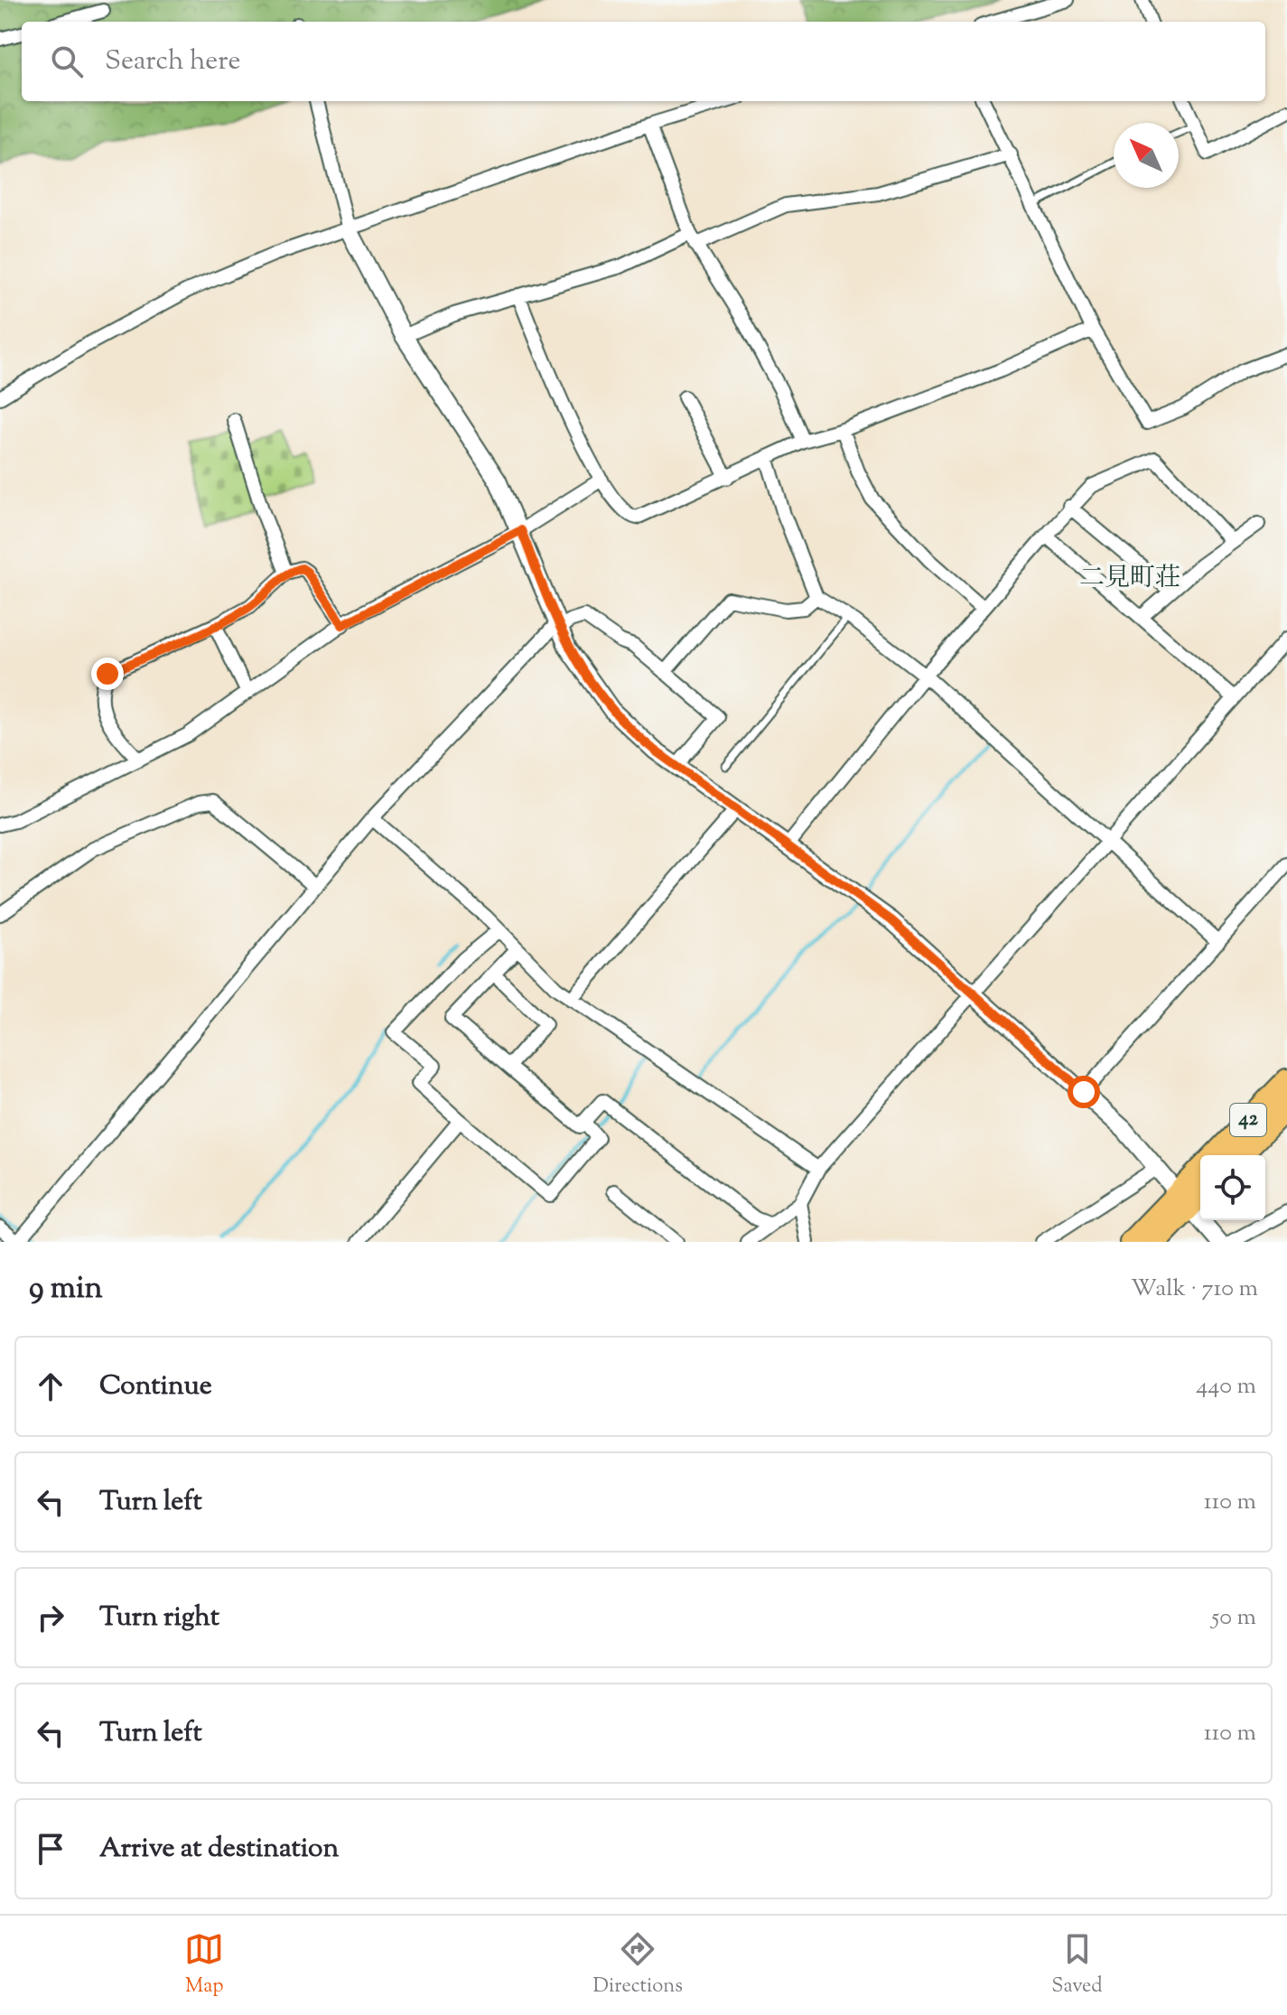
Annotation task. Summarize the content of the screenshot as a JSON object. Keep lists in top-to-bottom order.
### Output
{
  "streets": {
    "highway": ["42"]
  },
  "districts": ["二見町荘"],
  "north": "top left",
  "page": {
    "search": "Search here",
    "heading": ["9 min", "Walk · 710 m"],
    "list": [
      ["Continue", "440 m"],
      ["Turn left", "110 m"],
      ["Turn right", "50 m"],
      ["Turn left", "110 m"],
      "Arrive at destination"
    ],
    "nav": ["Map", "Directions", "Saved"]
  }
}
